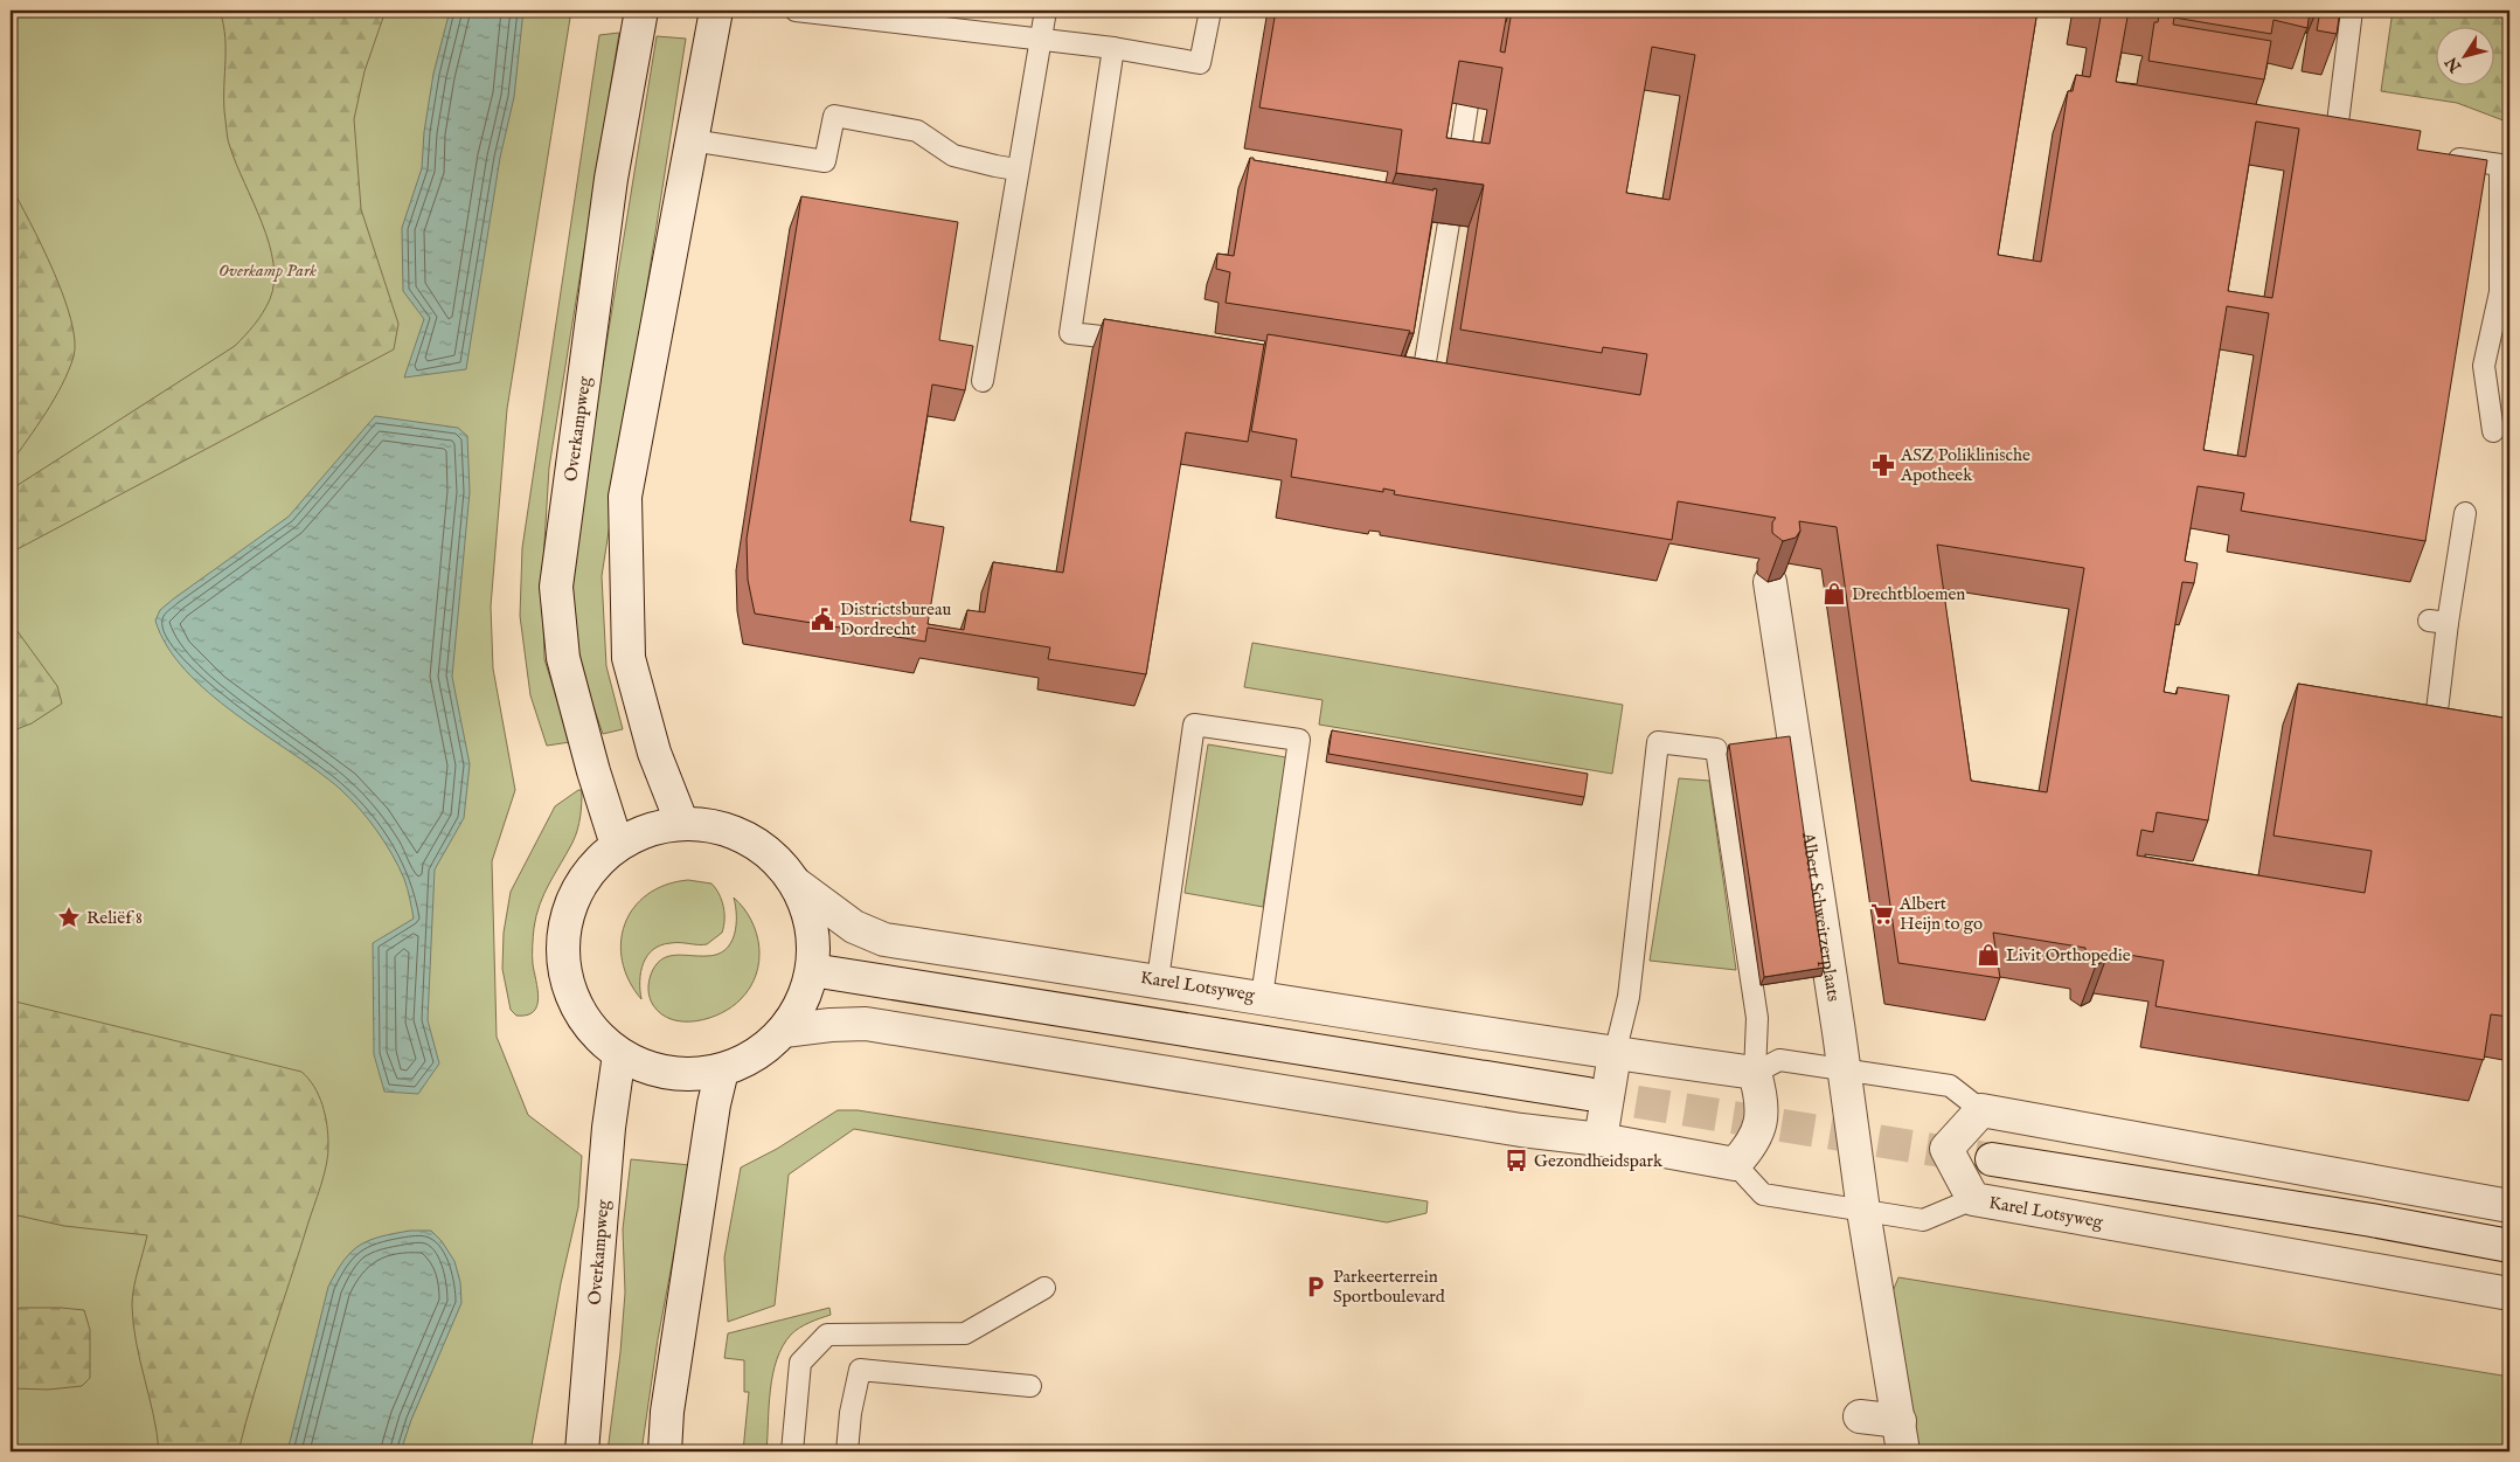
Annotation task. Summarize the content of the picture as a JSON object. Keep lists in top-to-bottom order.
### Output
{
  "streets": {
    "street": ["Overkampweg", "Albert Schweitzerplaats", "Karel Lotsyweg"]
  },
  "crossings": [
    ["Albert Schweitzerplaats", "Karel Lotsyweg"]
  ],
  "parks": ["Overkamp Park"],
  "places": {
    "pharmacy": ["ASZ Poliklinische Apotheek"],
    "shop": ["Drechtbloemen", "Livit Orthopedie"],
    "public building": ["Districtsbureau Dordrecht"],
    "supermarket": ["Albert Heijn to go"],
    "place": ["Reliëf 8"],
    "bus stop": ["Gezondheidspark"],
    "parking": ["Parkeerterrein Sportboulevard"]
  },
  "north": "bottom left"
}
